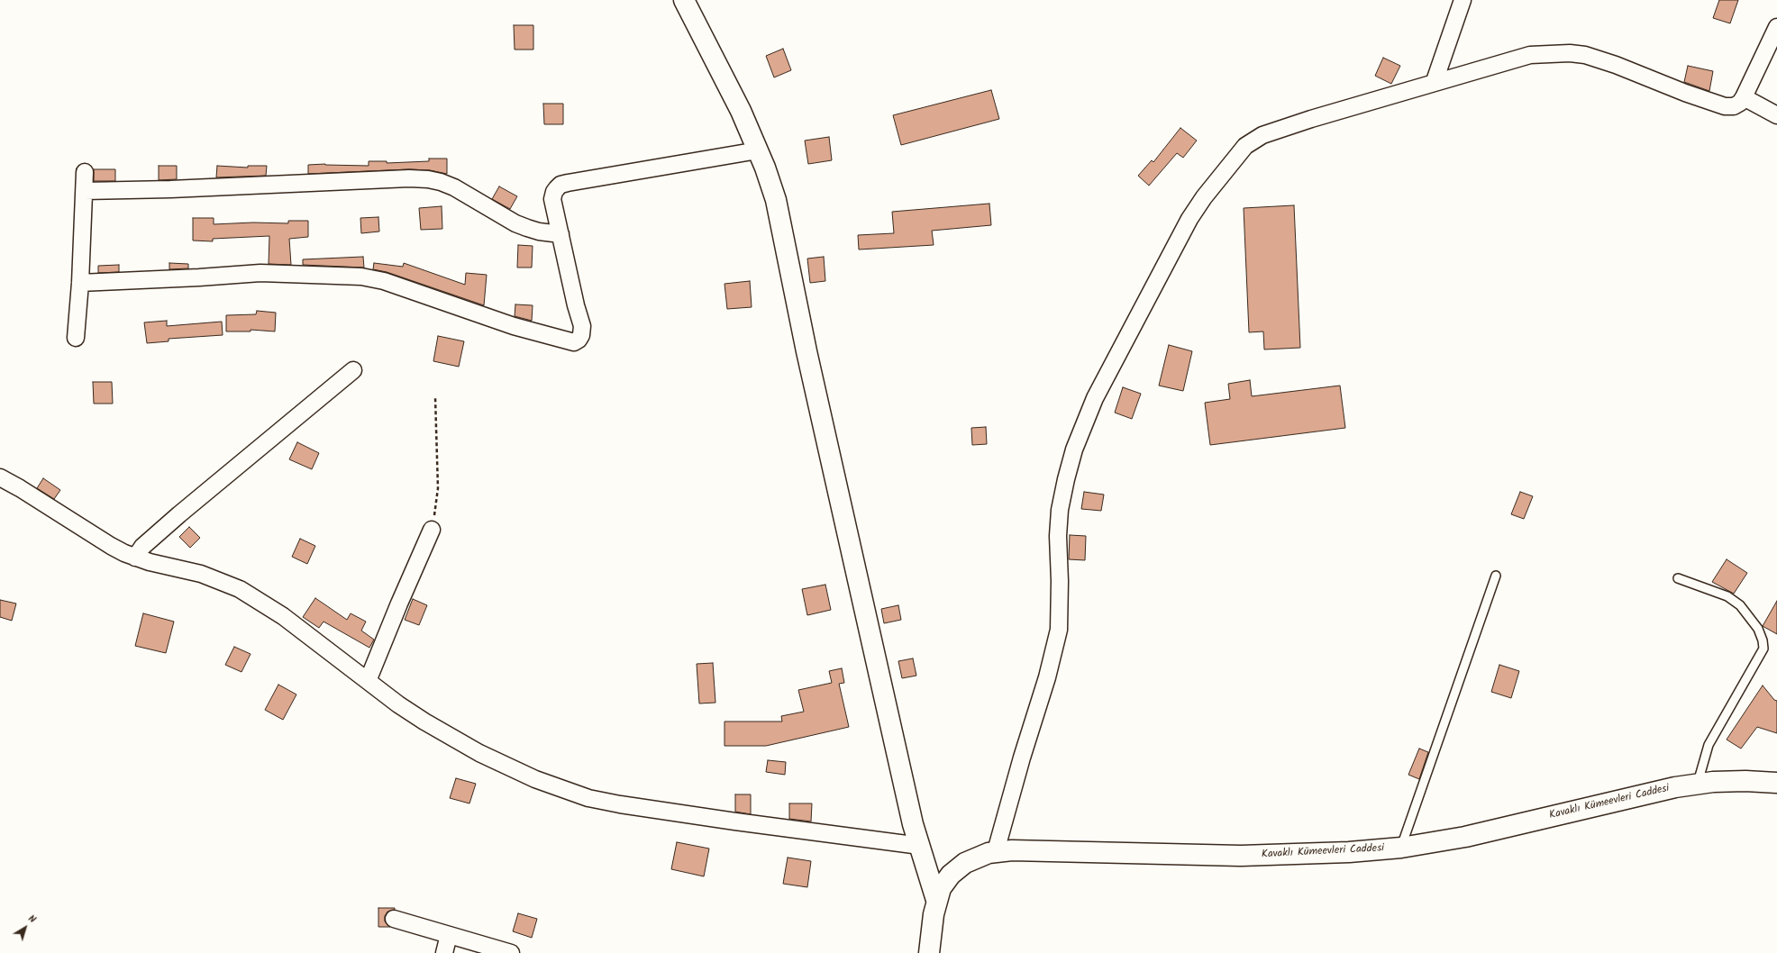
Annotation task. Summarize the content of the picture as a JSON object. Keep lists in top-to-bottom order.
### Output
{
  "streets": {
    "street": ["Kavaklı Kümeevleri Caddesi"]
  },
  "north": "top right"
}
